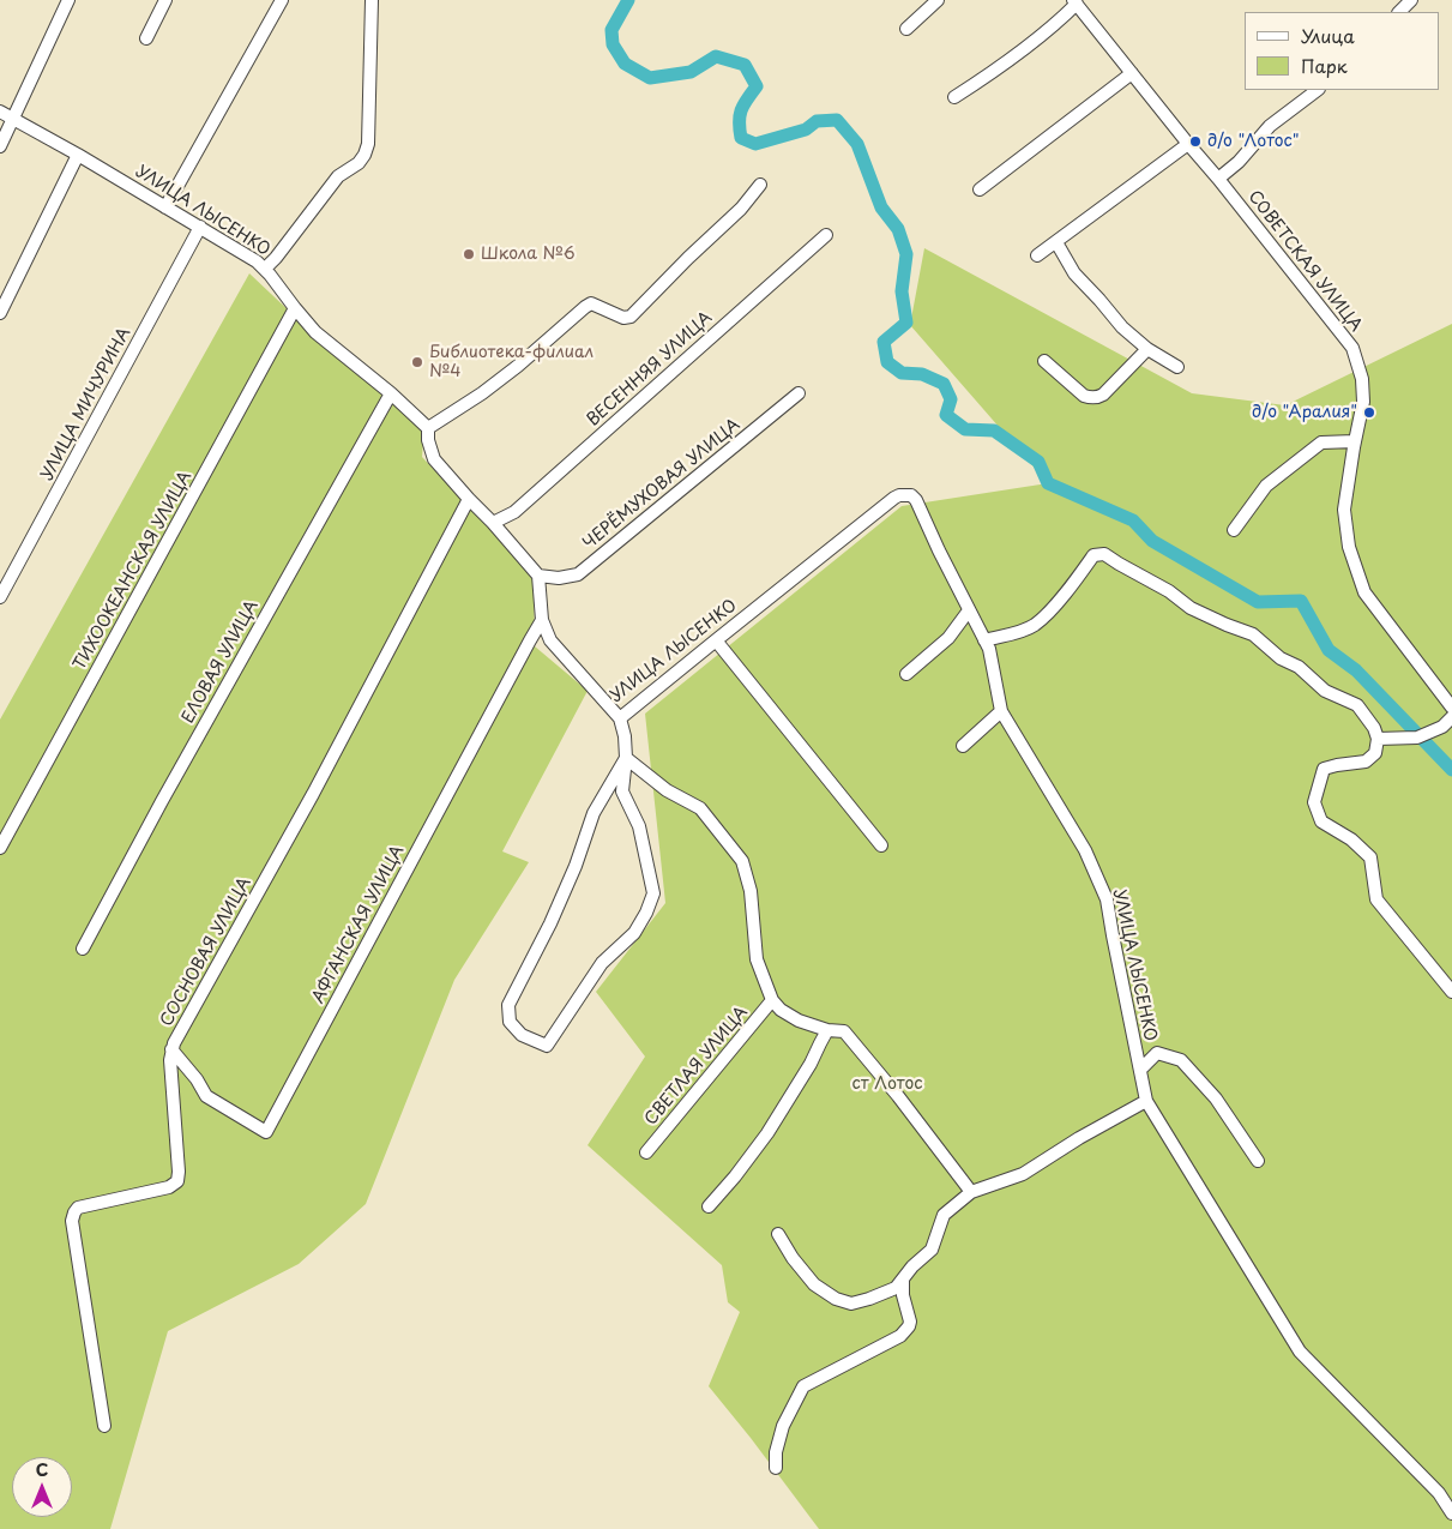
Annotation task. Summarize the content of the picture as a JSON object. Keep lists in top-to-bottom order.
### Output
{
  "streets": {
    "street": [
      "УЛИЦА ЛЫСЕНКО",
      "СОВЕТСКАЯ УЛИЦА",
      "ВЕСЕННЯЯ УЛИЦА",
      "УЛИЦА МИЧУРИНА",
      "ЧЕРЁМУХОВАЯ УЛИЦА",
      "ТИХООКЕАНСКАЯ УЛИЦА",
      "ЕЛОВАЯ УЛИЦА",
      "АФГАНСКАЯ УЛИЦА",
      "СОСНОВАЯ УЛИЦА",
      "СВЕТЛАЯ УЛИЦА"
    ]
  },
  "crossings": [
    ["УЛИЦА ЛЫСЕНКО", "УЛИЦА МИЧУРИНА"],
    ["УЛИЦА ЛЫСЕНКО", "ЧЕРЁМУХОВАЯ УЛИЦА"],
    ["УЛИЦА ЛЫСЕНКО", "ТИХООКЕАНСКАЯ УЛИЦА"],
    ["УЛИЦА ЛЫСЕНКО", "ЕЛОВАЯ УЛИЦА"],
    ["УЛИЦА ЛЫСЕНКО", "АФГАНСКАЯ УЛИЦА"],
    ["АФГАНСКАЯ УЛИЦА", "СОСНОВАЯ УЛИЦА"]
  ],
  "parks": ["ст Лотос"],
  "places": [
    "д/о \"Лотос\"",
    "Школа №6",
    "Библиотека-филиал №4",
    "д/о \"Аралия\""
  ],
  "legend": ["Улица", "Парк"],
  "north": "top"
}
